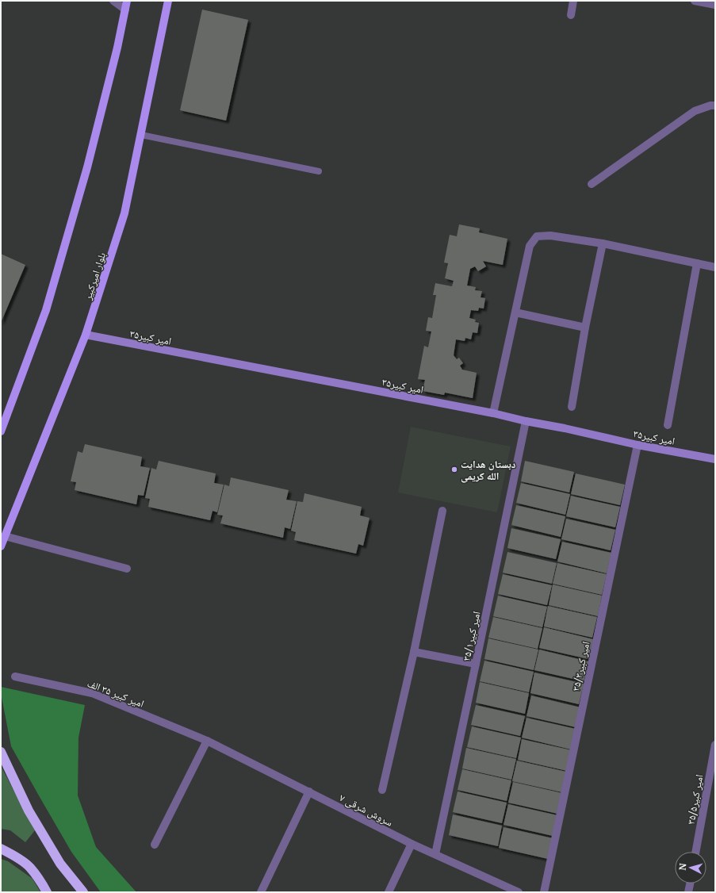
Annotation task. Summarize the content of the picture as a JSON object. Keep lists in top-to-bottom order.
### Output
{
  "streets": {
    "main road": ["بلوار امیرکبیر"],
    "street": [
      "امیر کبیر۳۵",
      "امیر کبیر۳۵/۱",
      "امیر کبیر۳۵/۳",
      "امیر کبیر ۳۵ الف",
      "امیر کبیر۳۵/۵",
      "سروش شرقی ۷"
    ]
  },
  "crossings": [
    ["بلوار امیرکبیر", "امیر کبیر۳۵"],
    ["امیر کبیر۳۵", "امیر کبیر۳۵/۱"],
    ["امیر کبیر۳۵", "امیر کبیر۳۵/۳"],
    ["امیر کبیر۳۵/۱", "سروش شرقی ۷"],
    ["امیر کبیر ۳۵ الف", "سروش شرقی ۷"]
  ],
  "places": ["دبستان هدایت الله کریمی"],
  "north": "left"
}
